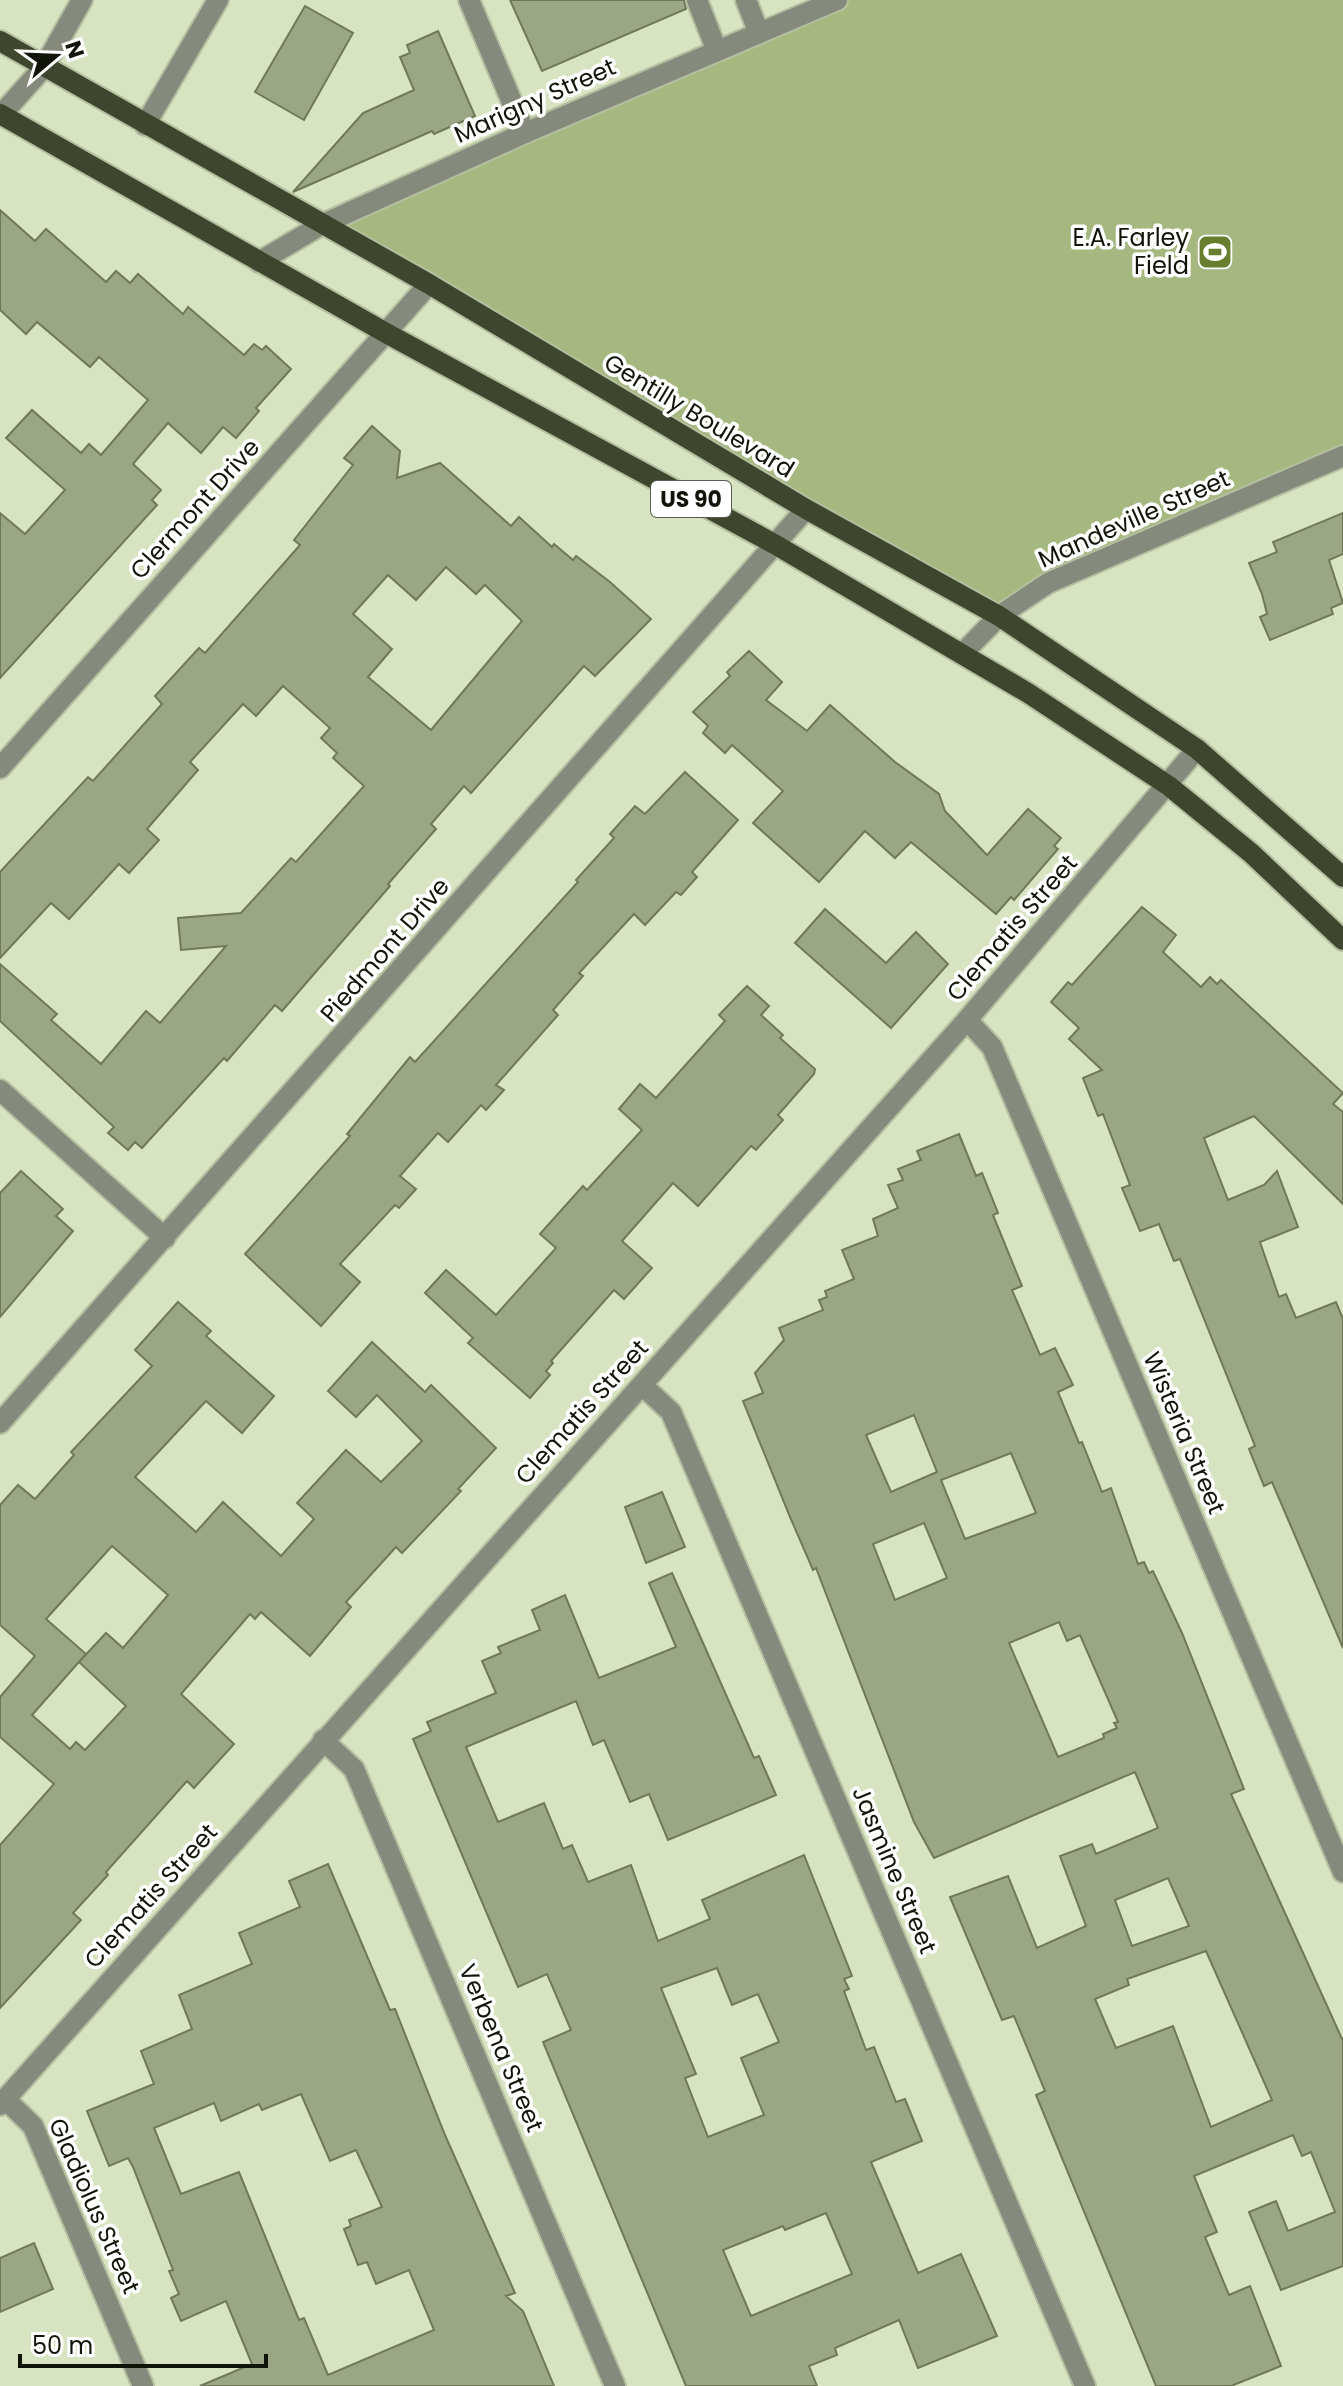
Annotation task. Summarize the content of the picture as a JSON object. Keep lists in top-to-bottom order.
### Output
{
  "streets": {
    "main road": ["Gentilly Boulevard", "US 90"],
    "street": [
      "Marigny Street",
      "Clermont Drive",
      "Mandeville Street",
      "Clematis Street",
      "Piedmont Drive",
      "Wisteria Street",
      "Jasmine Street",
      "Verbena Street",
      "Gladiolus Street"
    ]
  },
  "crossings": [
    ["Marigny Street", "Gentilly Boulevard"],
    ["Marigny Street", "US 90"],
    ["Gentilly Boulevard", "Clermont Drive"],
    ["Gentilly Boulevard", "Mandeville Street"],
    ["Gentilly Boulevard", "Clematis Street"],
    ["Gentilly Boulevard", "Piedmont Drive"],
    ["US 90", "Clermont Drive"],
    ["US 90", "Mandeville Street"],
    ["US 90", "Clematis Street"],
    ["US 90", "Piedmont Drive"],
    ["Clematis Street", "Wisteria Street"],
    ["Clematis Street", "Jasmine Street"],
    ["Clematis Street", "Verbena Street"],
    ["Clematis Street", "Gladiolus Street"]
  ],
  "places": {
    "sports": ["E.A. Farley Field"]
  },
  "scale_bar": "50 m",
  "north": "right"
}
